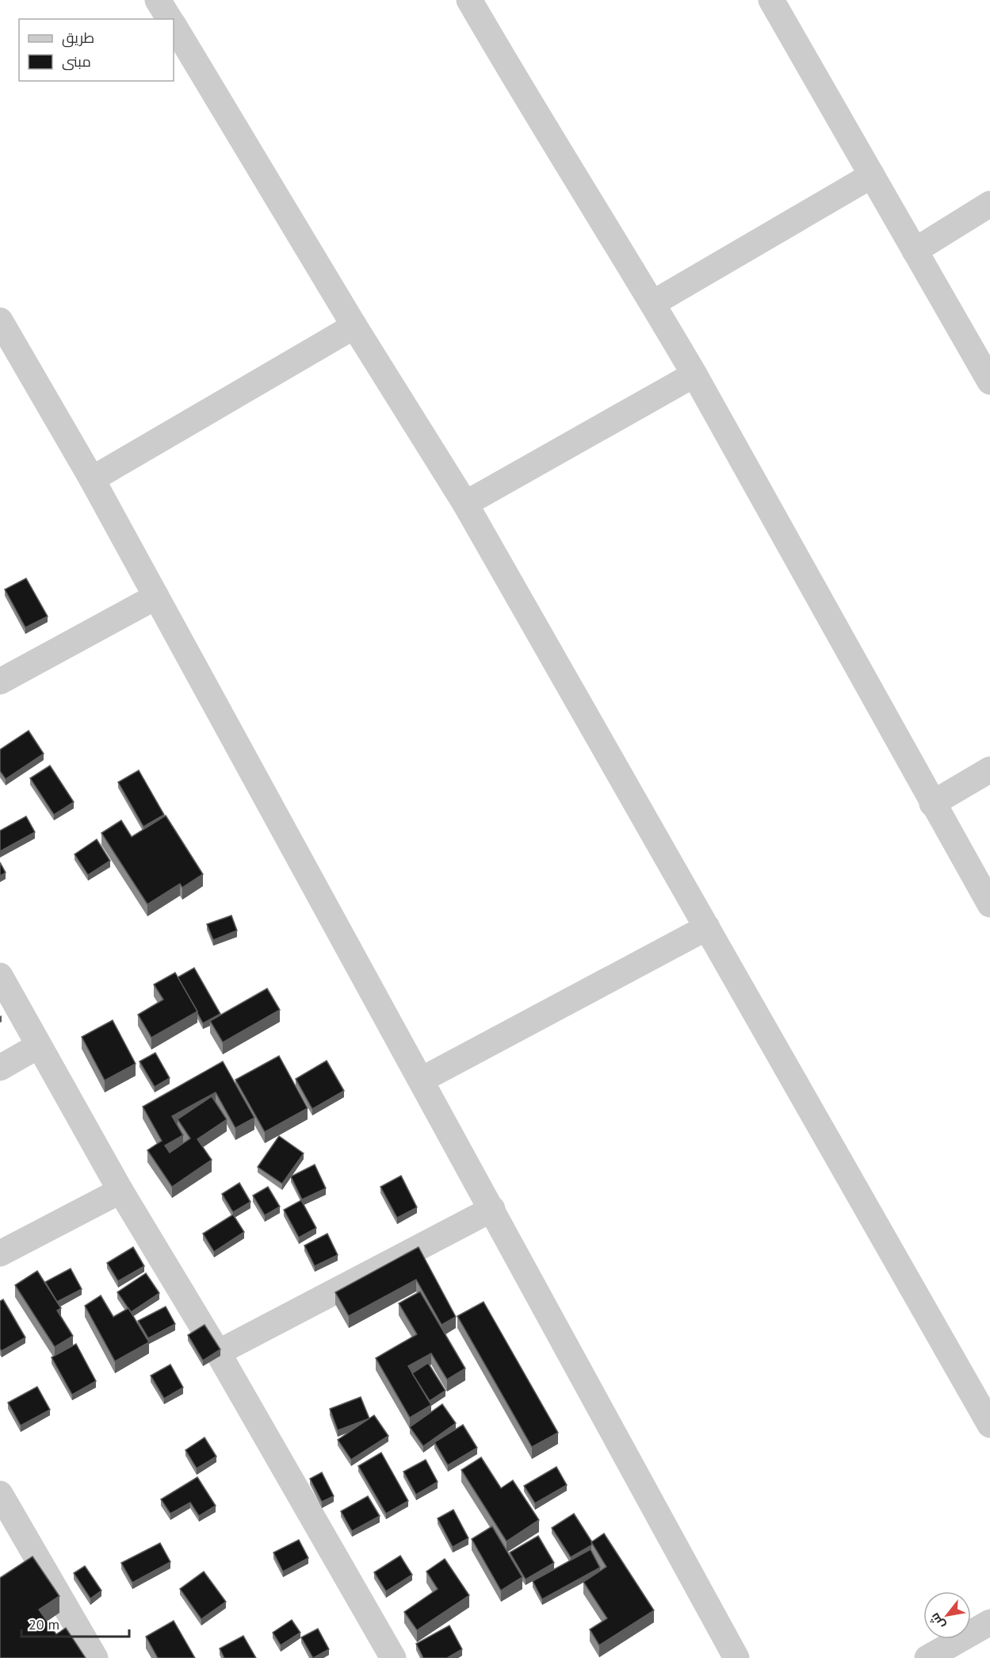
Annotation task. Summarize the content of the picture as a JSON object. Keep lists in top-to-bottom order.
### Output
{
  "legend": ["طريق", "مبنى"],
  "scale_bar": "20 m",
  "north": "bottom left"
}
